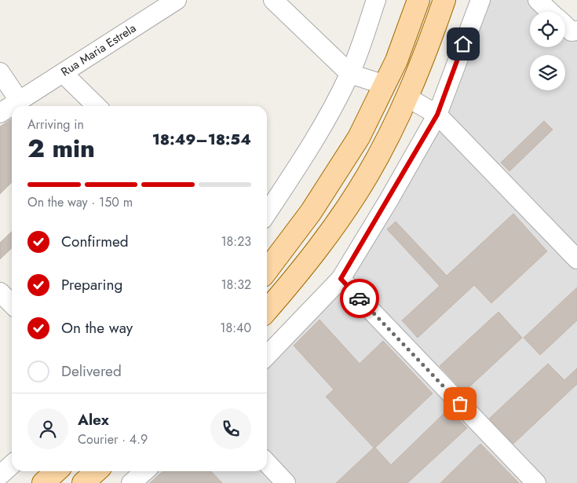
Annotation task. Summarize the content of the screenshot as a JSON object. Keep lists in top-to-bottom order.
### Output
{
  "streets": {
    "street": ["Rua Maria Estrela"]
  },
  "page": {
    "heading": ["2 min", "Arriving in", "18:49–18:54"],
    "panel": ["Alex", "Courier · 4.9"],
    "bar": "On the way · 150 m",
    "list": [
      ["Confirmed", "18:23"],
      ["Preparing", "18:32"],
      ["On the way", "18:40"],
      "Delivered"
    ]
  }
}
